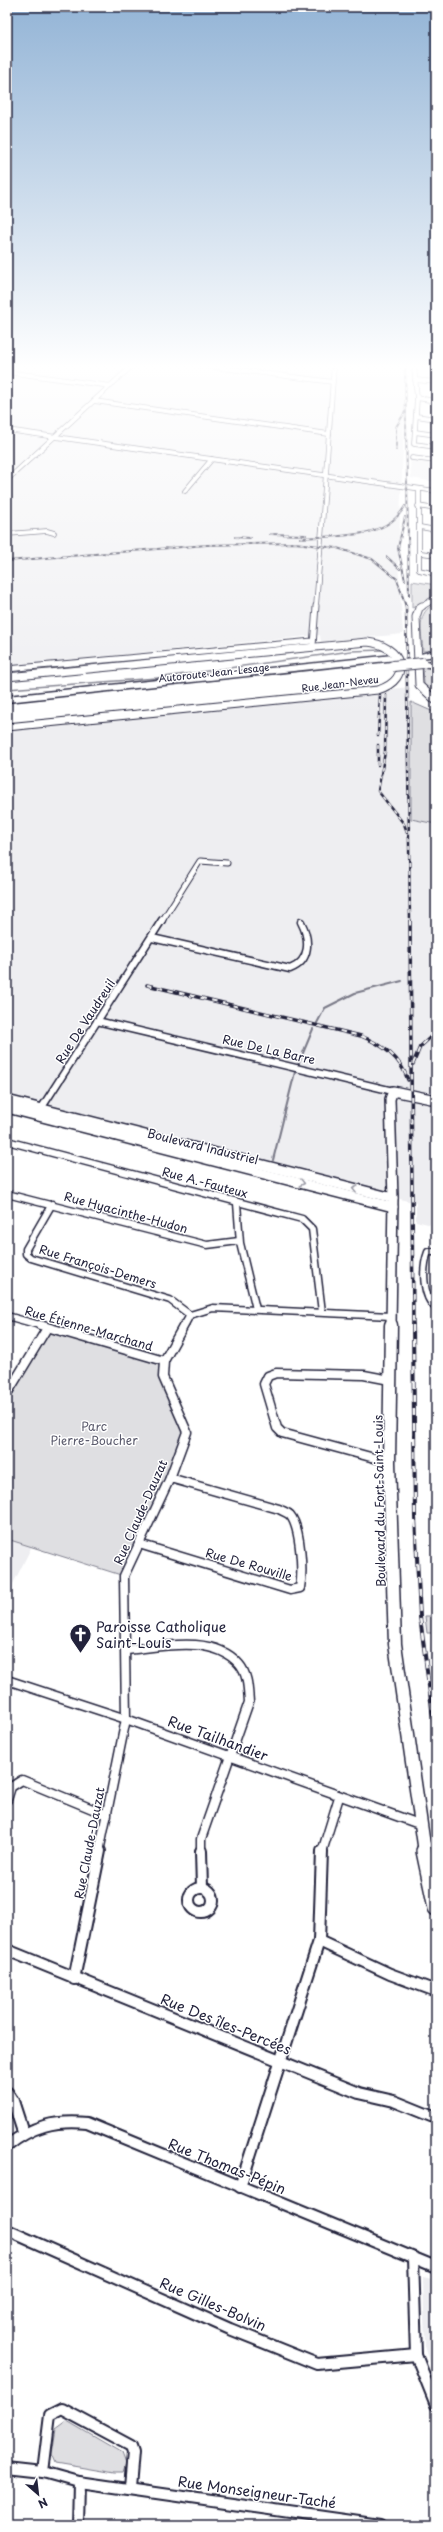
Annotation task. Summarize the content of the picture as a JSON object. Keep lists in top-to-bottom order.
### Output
{
  "streets": {
    "highway": ["Autoroute Jean-Lesage"],
    "street": [
      "Rue Jean-Neveu",
      "Rue De Vaudreuil",
      "Rue De La Barre",
      "Boulevard Industriel",
      "Rue A.-Fauteux",
      "Rue Hyacinthe-Hudon",
      "Rue François-Demers",
      "Rue Étienne-Marchand",
      "Boulevard du Fort-Saint-Louis",
      "Rue Claude-Dauzat",
      "Rue De Rouville",
      "Rue Tailhandier",
      "Rue Des îles-Percées",
      "Rue Thomas-Pépin",
      "Rue Gilles-Bolvin",
      "Rue Monseigneur-Taché"
    ]
  },
  "crossings": [
    ["Rue De Vaudreuil", "Rue De La Barre"],
    ["Rue De Vaudreuil", "Boulevard Industriel"],
    ["Rue De La Barre", "Boulevard du Fort-Saint-Louis"],
    ["Boulevard Industriel", "Boulevard du Fort-Saint-Louis"],
    ["Rue Hyacinthe-Hudon", "Rue François-Demers"],
    ["Rue Étienne-Marchand", "Rue Claude-Dauzat"],
    ["Boulevard du Fort-Saint-Louis", "Rue Tailhandier"],
    ["Rue Claude-Dauzat", "Rue De Rouville"],
    ["Rue Claude-Dauzat", "Rue Tailhandier"],
    ["Rue Claude-Dauzat", "Rue Des îles-Percées"]
  ],
  "parks": ["Parc Pierre-Boucher"],
  "places": {
    "church": ["Paroisse Catholique Saint-Louis"]
  },
  "north": "bottom right"
}
